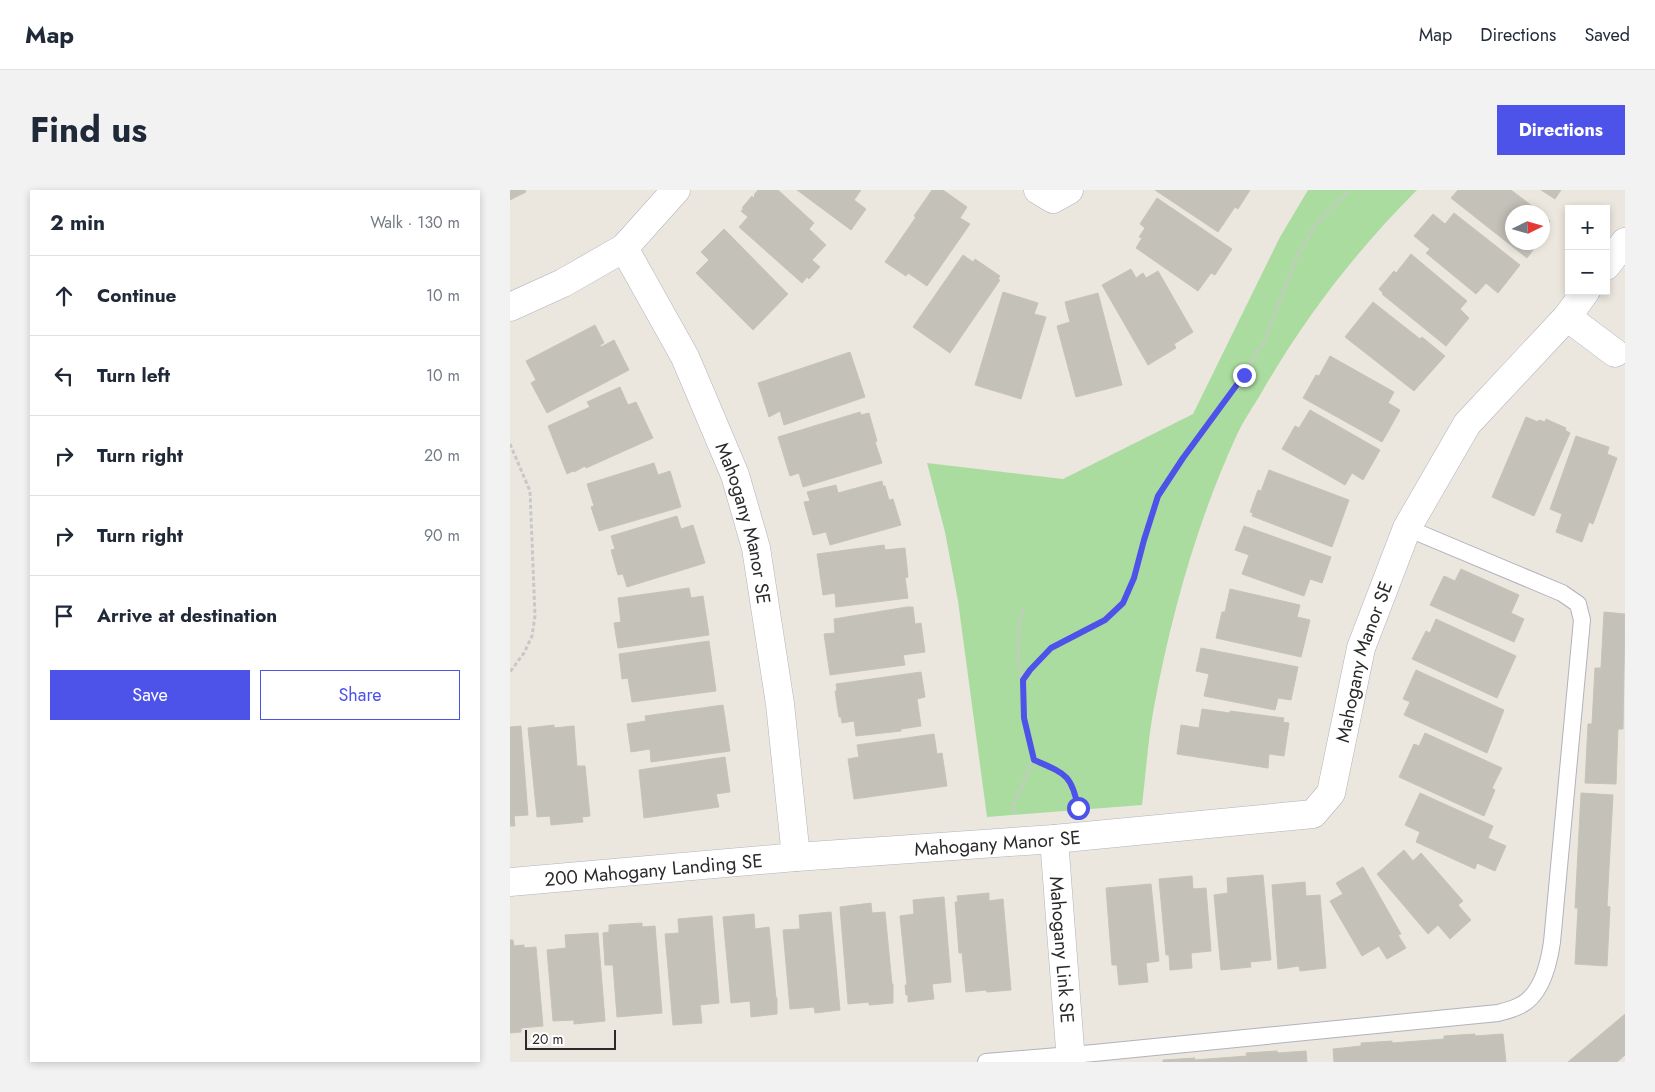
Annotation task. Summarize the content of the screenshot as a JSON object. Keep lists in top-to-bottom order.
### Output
{
  "streets": {
    "street": ["Mahogany Manor SE", "200 Mahogany Landing SE", "Mahogany Link SE"]
  },
  "crossings": [
    ["Mahogany Manor SE", "200 Mahogany Landing SE"],
    ["Mahogany Manor SE", "Mahogany Link SE"]
  ],
  "scale_bar": "20 m",
  "north": "right",
  "page": {
    "header": "Map",
    "nav": ["Map", "Directions", "Saved"],
    "title": "Find us",
    "buttons": [
      "Directions",
      ["Save", "Share"]
    ],
    "heading": ["2 min", "Walk · 130 m"],
    "map_buttons": ["+", "−"],
    "list": [
      ["Continue", "10 m"],
      ["Turn left", "10 m"],
      ["Turn right", "20 m"],
      ["Turn right", "90 m"],
      "Arrive at destination"
    ],
    "scale": "20 m"
  }
}
